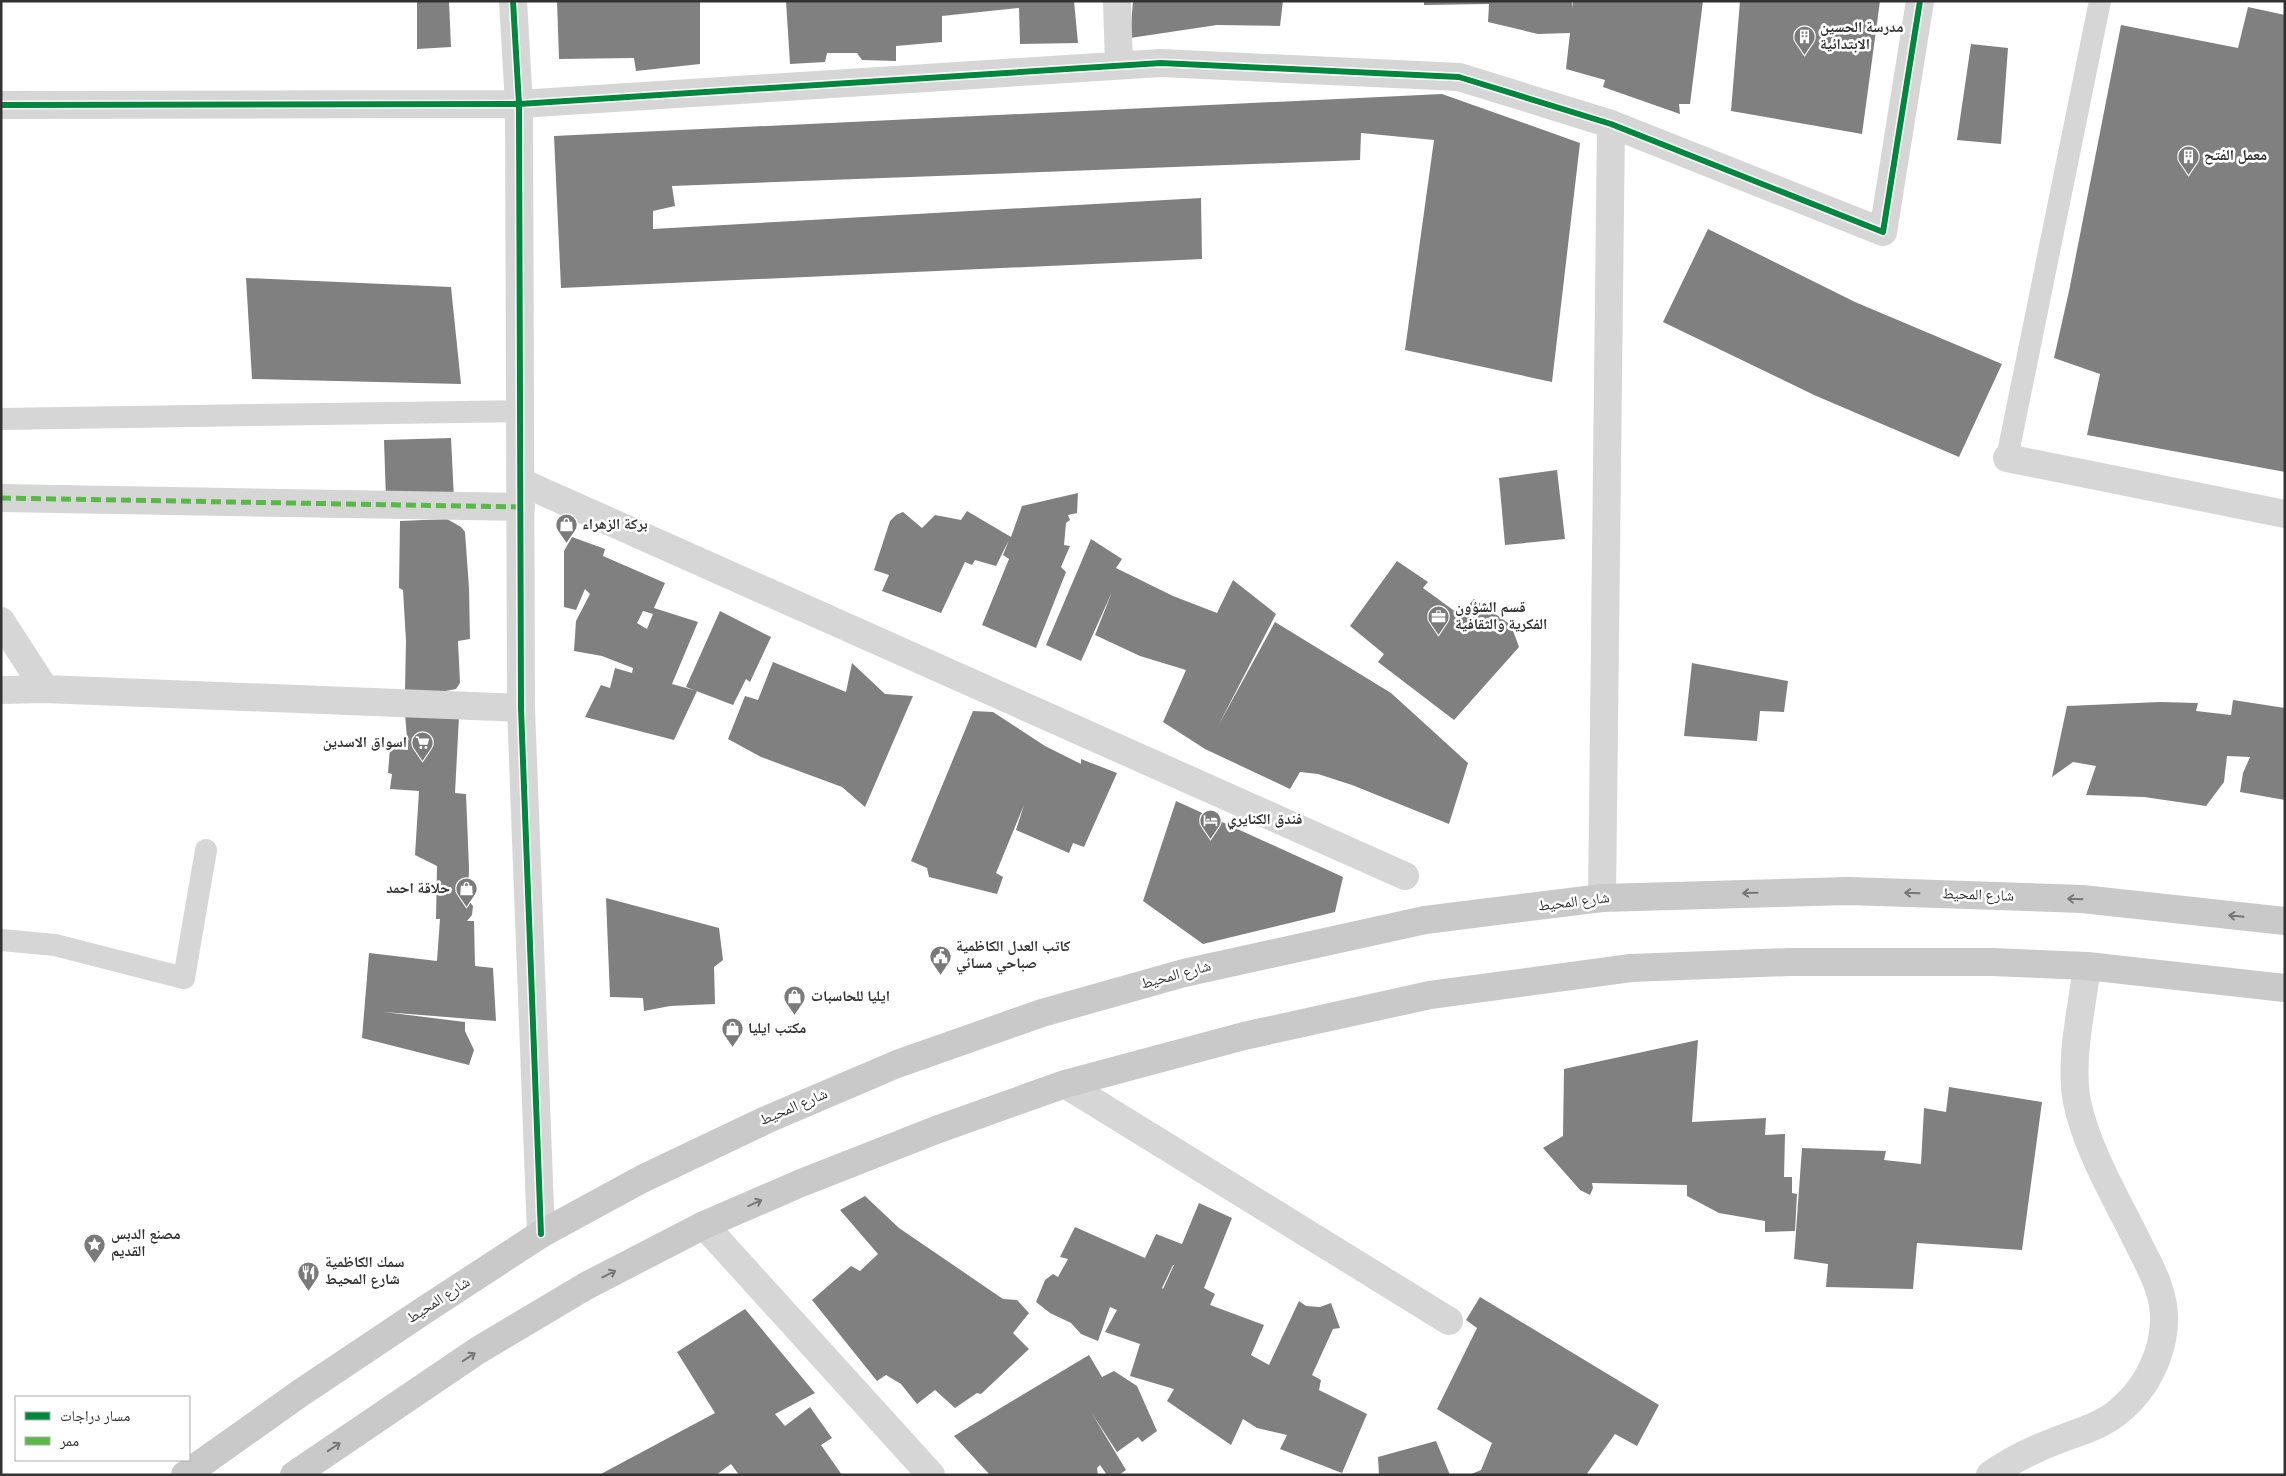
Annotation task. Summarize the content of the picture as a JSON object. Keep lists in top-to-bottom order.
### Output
{
  "streets": {
    "main road": ["شارع المحيط"]
  },
  "places": {
    "building": ["مدرسة الحسين الابتدائية", "معمل الفتح"],
    "shop": [
      "بركة الزهراء",
      "حلاقة احمد",
      "ايليا للحاسبات",
      "مكتب ايليا"
    ],
    "office": ["قسم الشؤون الفكرية والثقافية"],
    "supermarket": ["اسواق الاسدين"],
    "hotel": ["فندق الكنايري"],
    "public building": ["كاتب العدل الكاظمية صباحي مسائي"],
    "place": ["مصنع الدبس القديم"],
    "restaurant": ["سمك الكاظمية شارع المحيط"]
  },
  "legend": ["مسار دراجات", "ممر"]
}
